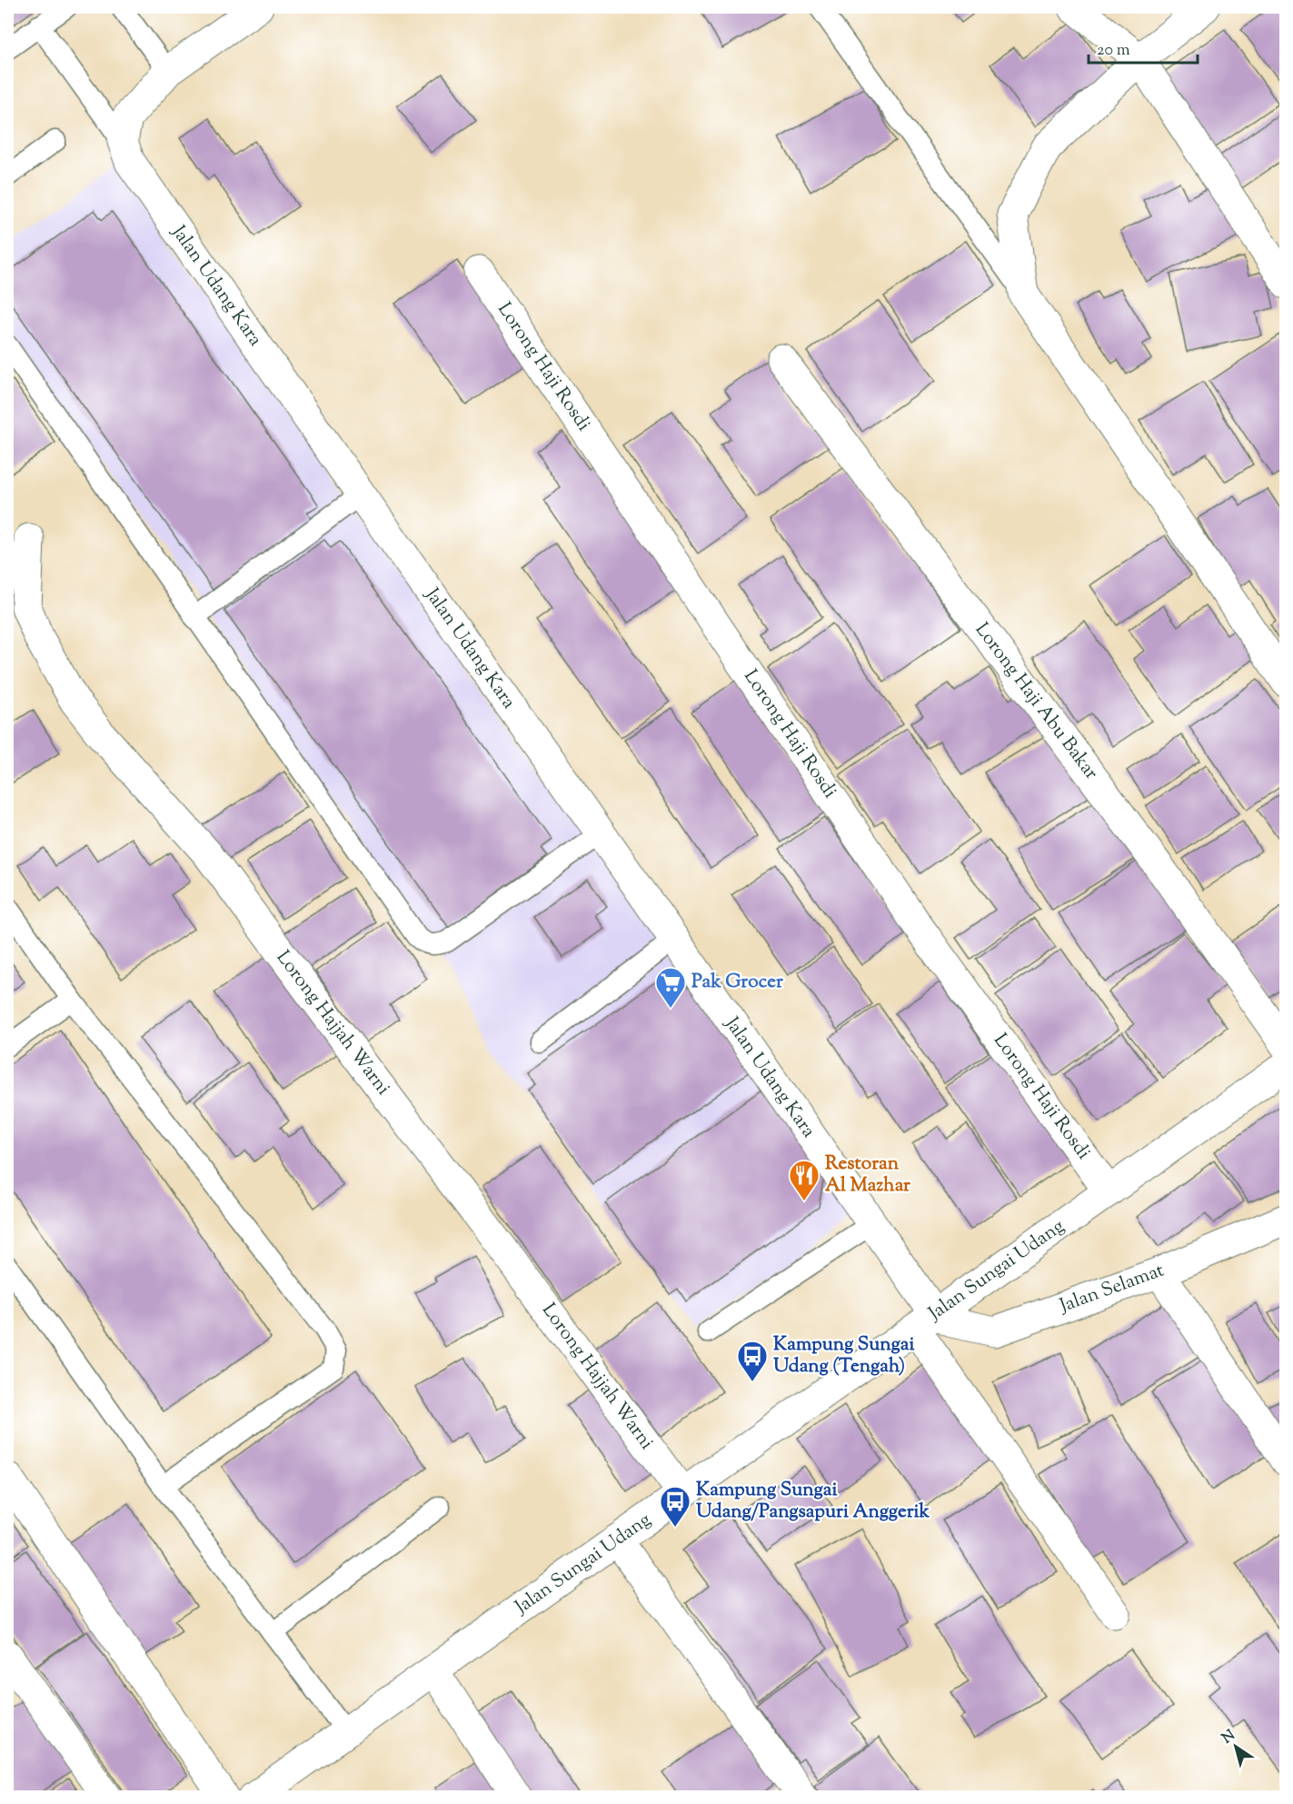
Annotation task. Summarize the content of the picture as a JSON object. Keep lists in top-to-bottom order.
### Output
{
  "streets": {
    "street": [
      "Jalan Udang Kara",
      "Lorong Haji Rosdi",
      "Lorong Haji Abu Bakar",
      "Lorong Hajjah Warni",
      "Jalan Sungai Udang",
      "Jalan Selamat"
    ]
  },
  "crossings": [
    ["Jalan Udang Kara", "Jalan Sungai Udang"],
    ["Jalan Udang Kara", "Jalan Selamat"],
    ["Lorong Haji Rosdi", "Jalan Sungai Udang"],
    ["Lorong Hajjah Warni", "Jalan Sungai Udang"],
    ["Jalan Sungai Udang", "Jalan Selamat"]
  ],
  "places": {
    "supermarket": ["Pak Grocer"],
    "restaurant": ["Restoran Al Mazhar"],
    "bus stop": ["Kampung Sungai Udang (Tengah)", "Kampung Sungai Udang/Pangsapuri Anggerik"]
  },
  "scale_bar": "20 m",
  "north": "top left"
}
